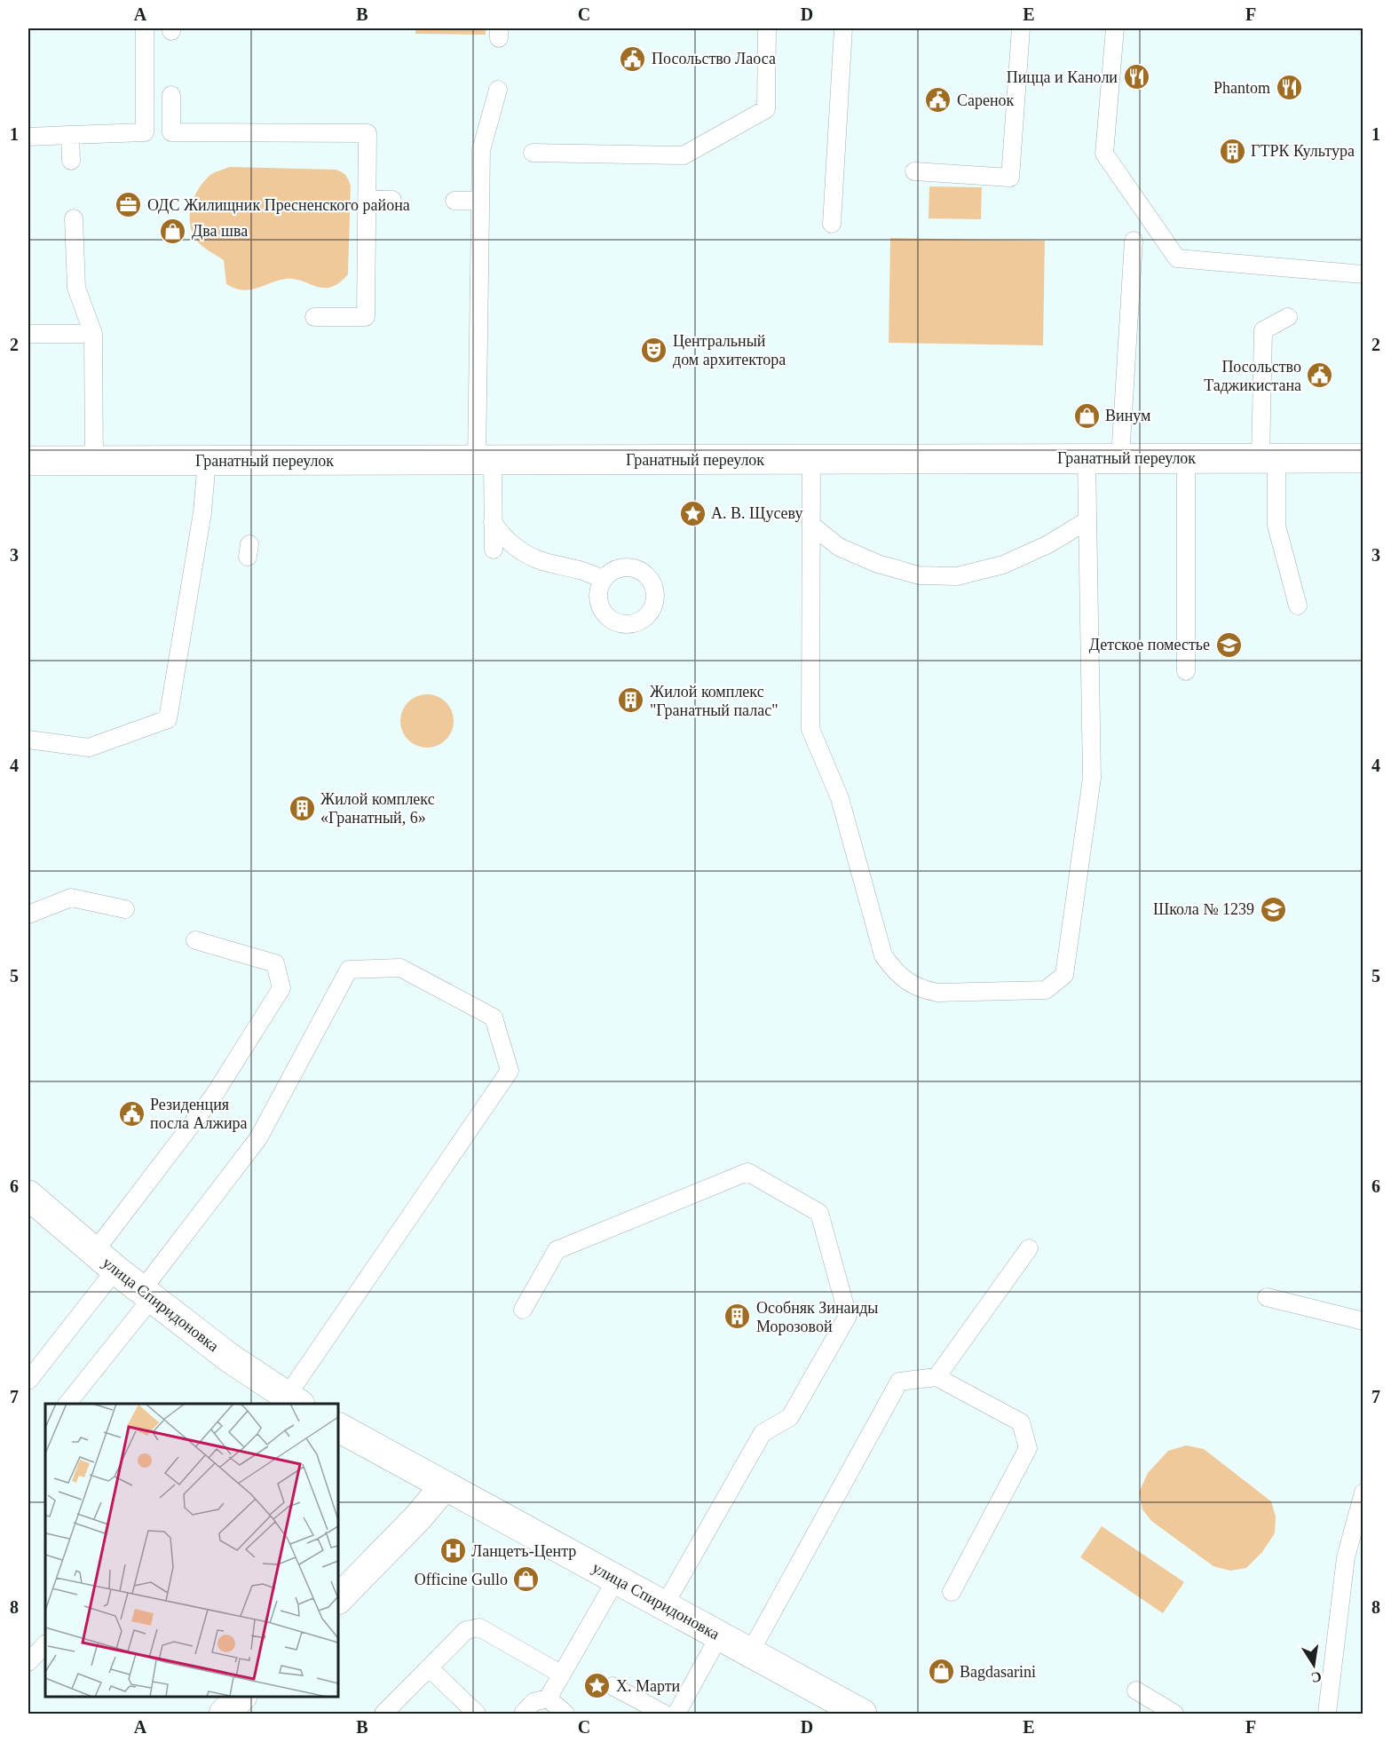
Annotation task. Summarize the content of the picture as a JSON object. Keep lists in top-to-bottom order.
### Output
{
  "streets": {
    "street": ["Гранатный переулок", "улица Спиридоновка"]
  },
  "places": {
    "public building": [
      "Посольство Лаоса",
      "Саренок",
      "Посольство Таджикистана",
      "Резиденция посла Алжира"
    ],
    "restaurant": ["Пицца и Каноли", "Phantom"],
    "building": [
      "ГТРК Культура",
      "Жилой комплекс \"Гранатный палас\"",
      "Жилой комплекс «Гранатный, 6»",
      "Особняк Зинаиды Морозовой"
    ],
    "office": ["ОДС Жилищник Пресненского района"],
    "shop": [
      "Два шва",
      "Винум",
      "Officine Gullo",
      "Bagdasarini"
    ],
    "theatre": ["Центральный дом архитектора"],
    "place": ["А. В. Щусеву", "Х. Марти"],
    "school or university": ["Детское поместье", "Школа № 1239"],
    "hospital": ["Ланцетъ-Центр"]
  },
  "north": "bottom",
  "grid": {
    "columns": [
      "A",
      "B",
      "C",
      "D",
      "E",
      "F"
    ],
    "rows": [
      "1",
      "2",
      "3",
      "4",
      "5",
      "6",
      "7",
      "8"
    ]
  }
}
